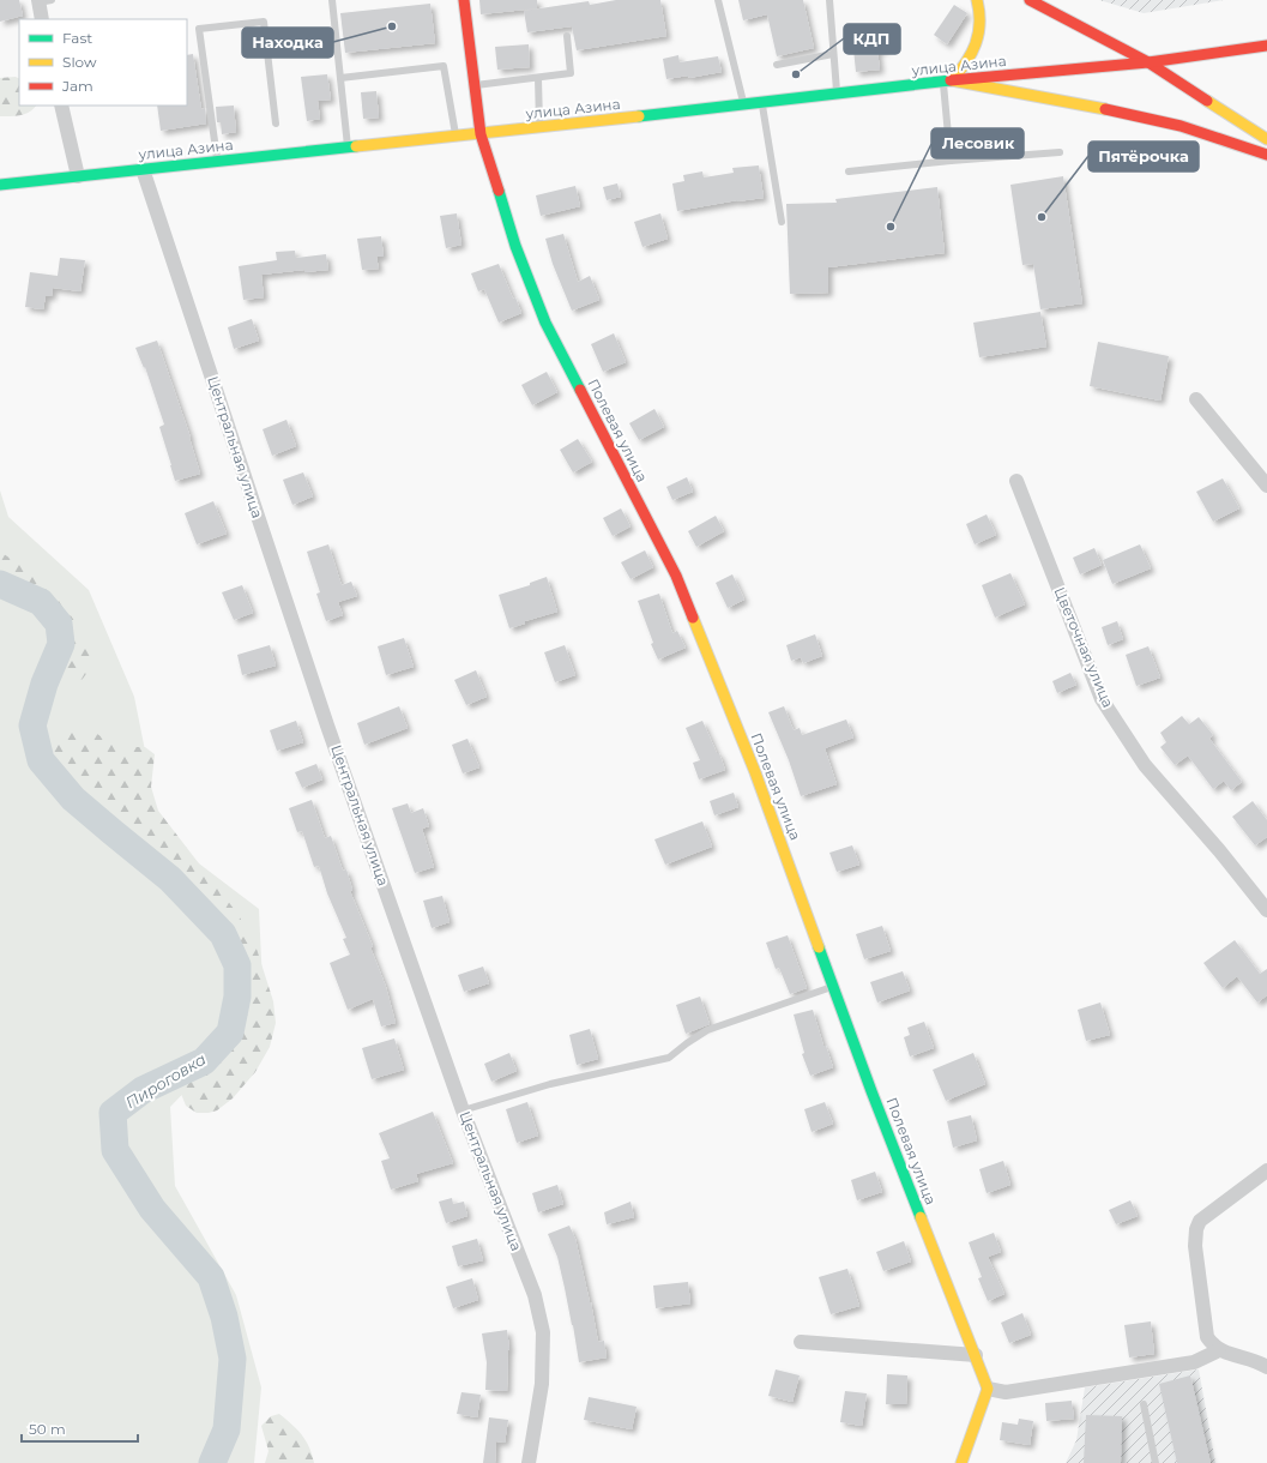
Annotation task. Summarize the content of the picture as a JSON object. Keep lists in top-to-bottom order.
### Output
{
  "streets": {
    "main road": ["улица Азина", "Полевая улица"],
    "street": ["Центральная улица", "Цветочная улица"]
  },
  "crossings": [
    ["улица Азина", "Полевая улица"],
    ["улица Азина", "Центральная улица"]
  ],
  "water": ["Пироговка"],
  "places": [
    "Находка",
    "КДП",
    "Пятёрочка",
    "Лесовик"
  ],
  "legend": ["Fast", "Slow", "Jam"],
  "scale_bar": "50 m"
}
